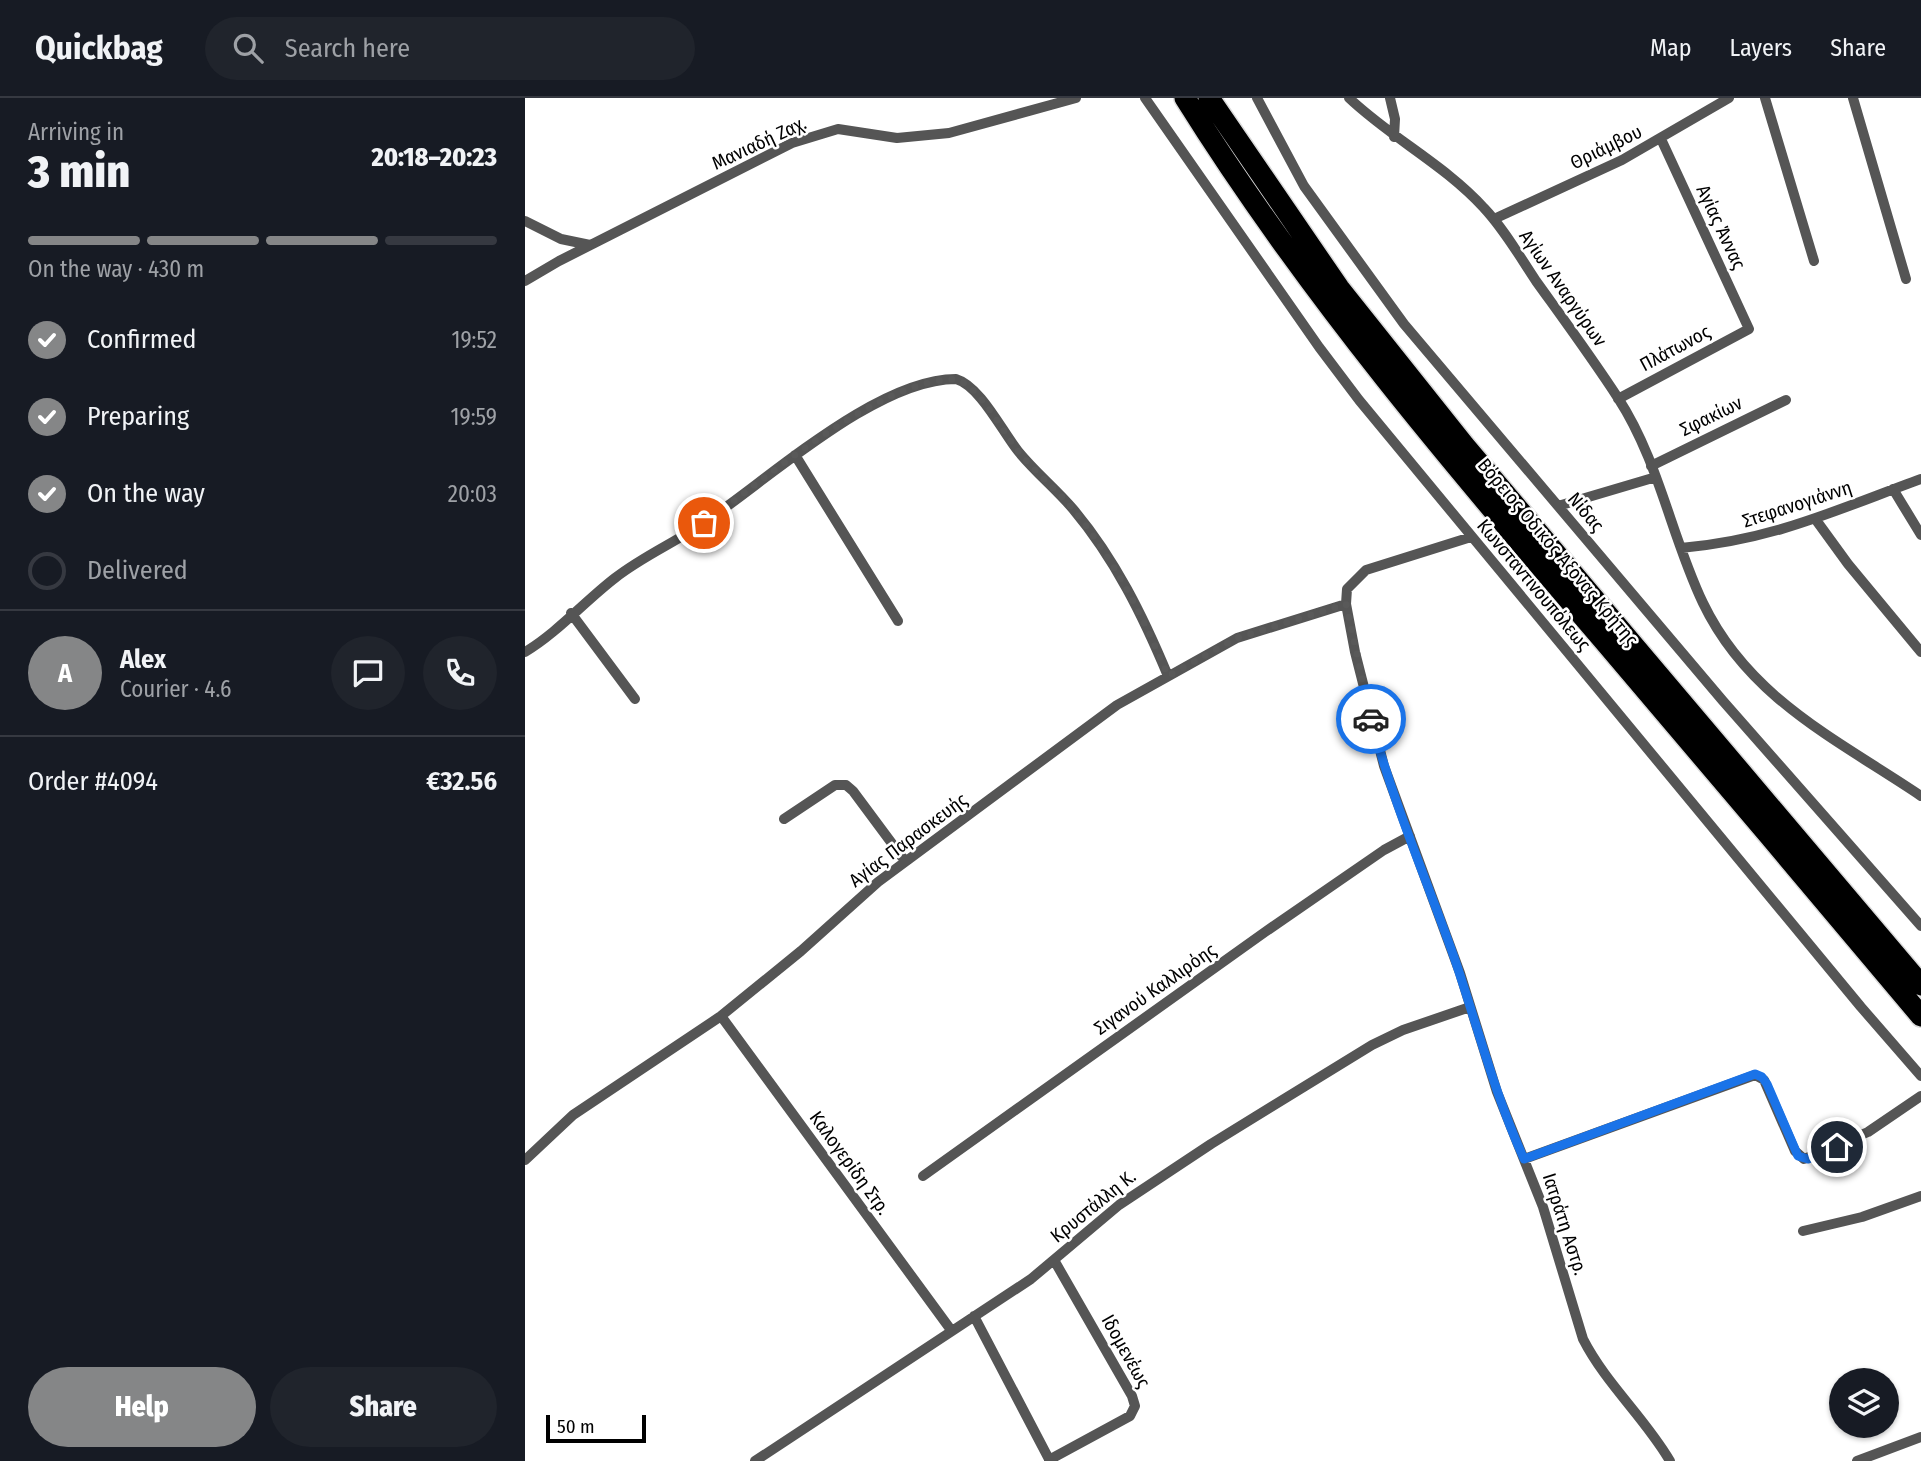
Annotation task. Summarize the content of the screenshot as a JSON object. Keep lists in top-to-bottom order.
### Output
{
  "streets": {
    "highway": ["Βόρειος Οδικός Άξονας Κρήτης"],
    "street": [
      "Μανιαδή Ζαχ.",
      "Θριάμβου",
      "Αγίας Άννας",
      "Αγίων Αναργύρων",
      "Πλάτωνος",
      "Σφακίων",
      "Στεφανογιάννη",
      "Νίδας",
      "Κωνσταντινουπόλεως",
      "Αγίας Παρασκευής",
      "Σιγανού Καλλιρόης",
      "Καλογερίδη Στρ.",
      "Κρυστάλλη Κ.",
      "Ιατράτη Αστρ.",
      "Ιδομενέως"
    ]
  },
  "crossings": [
    ["Θριάμβου", "Αγίας Άννας"],
    ["Θριάμβου", "Αγίων Αναργύρων"],
    ["Αγίας Άννας", "Πλάτωνος"],
    ["Αγίων Αναργύρων", "Πλάτωνος"],
    ["Αγίων Αναργύρων", "Σφακίων"],
    ["Αγίων Αναργύρων", "Στεφανογιάννη"],
    ["Σφακίων", "Νίδας"],
    ["Αγίας Παρασκευής", "Καλογερίδη Στρ."],
    ["Αγίας Παρασκευής", "Ιατράτη Αστρ."],
    ["Σιγανού Καλλιρόης", "Ιατράτη Αστρ."],
    ["Καλογερίδη Στρ.", "Κρυστάλλη Κ."],
    ["Κρυστάλλη Κ.", "Ιατράτη Αστρ."],
    ["Κρυστάλλη Κ.", "Ιδομενέως"]
  ],
  "scale_bar": "50 m",
  "page": {
    "header": "Quickbag",
    "search": "Search here",
    "nav": ["Map", "Layers", "Share"],
    "heading": ["3 min", "Arriving in", "20:18–20:23"],
    "panel": [
      "Alex",
      "Courier · 4.6",
      "Order #4094",
      "€32.56"
    ],
    "bar": "On the way · 430 m",
    "list": [
      ["Confirmed", "19:52"],
      ["Preparing", "19:59"],
      ["On the way", "20:03"],
      "Delivered"
    ],
    "round": "A",
    "buttons": ["Help", "Share"],
    "scale": "50 m"
  }
}
